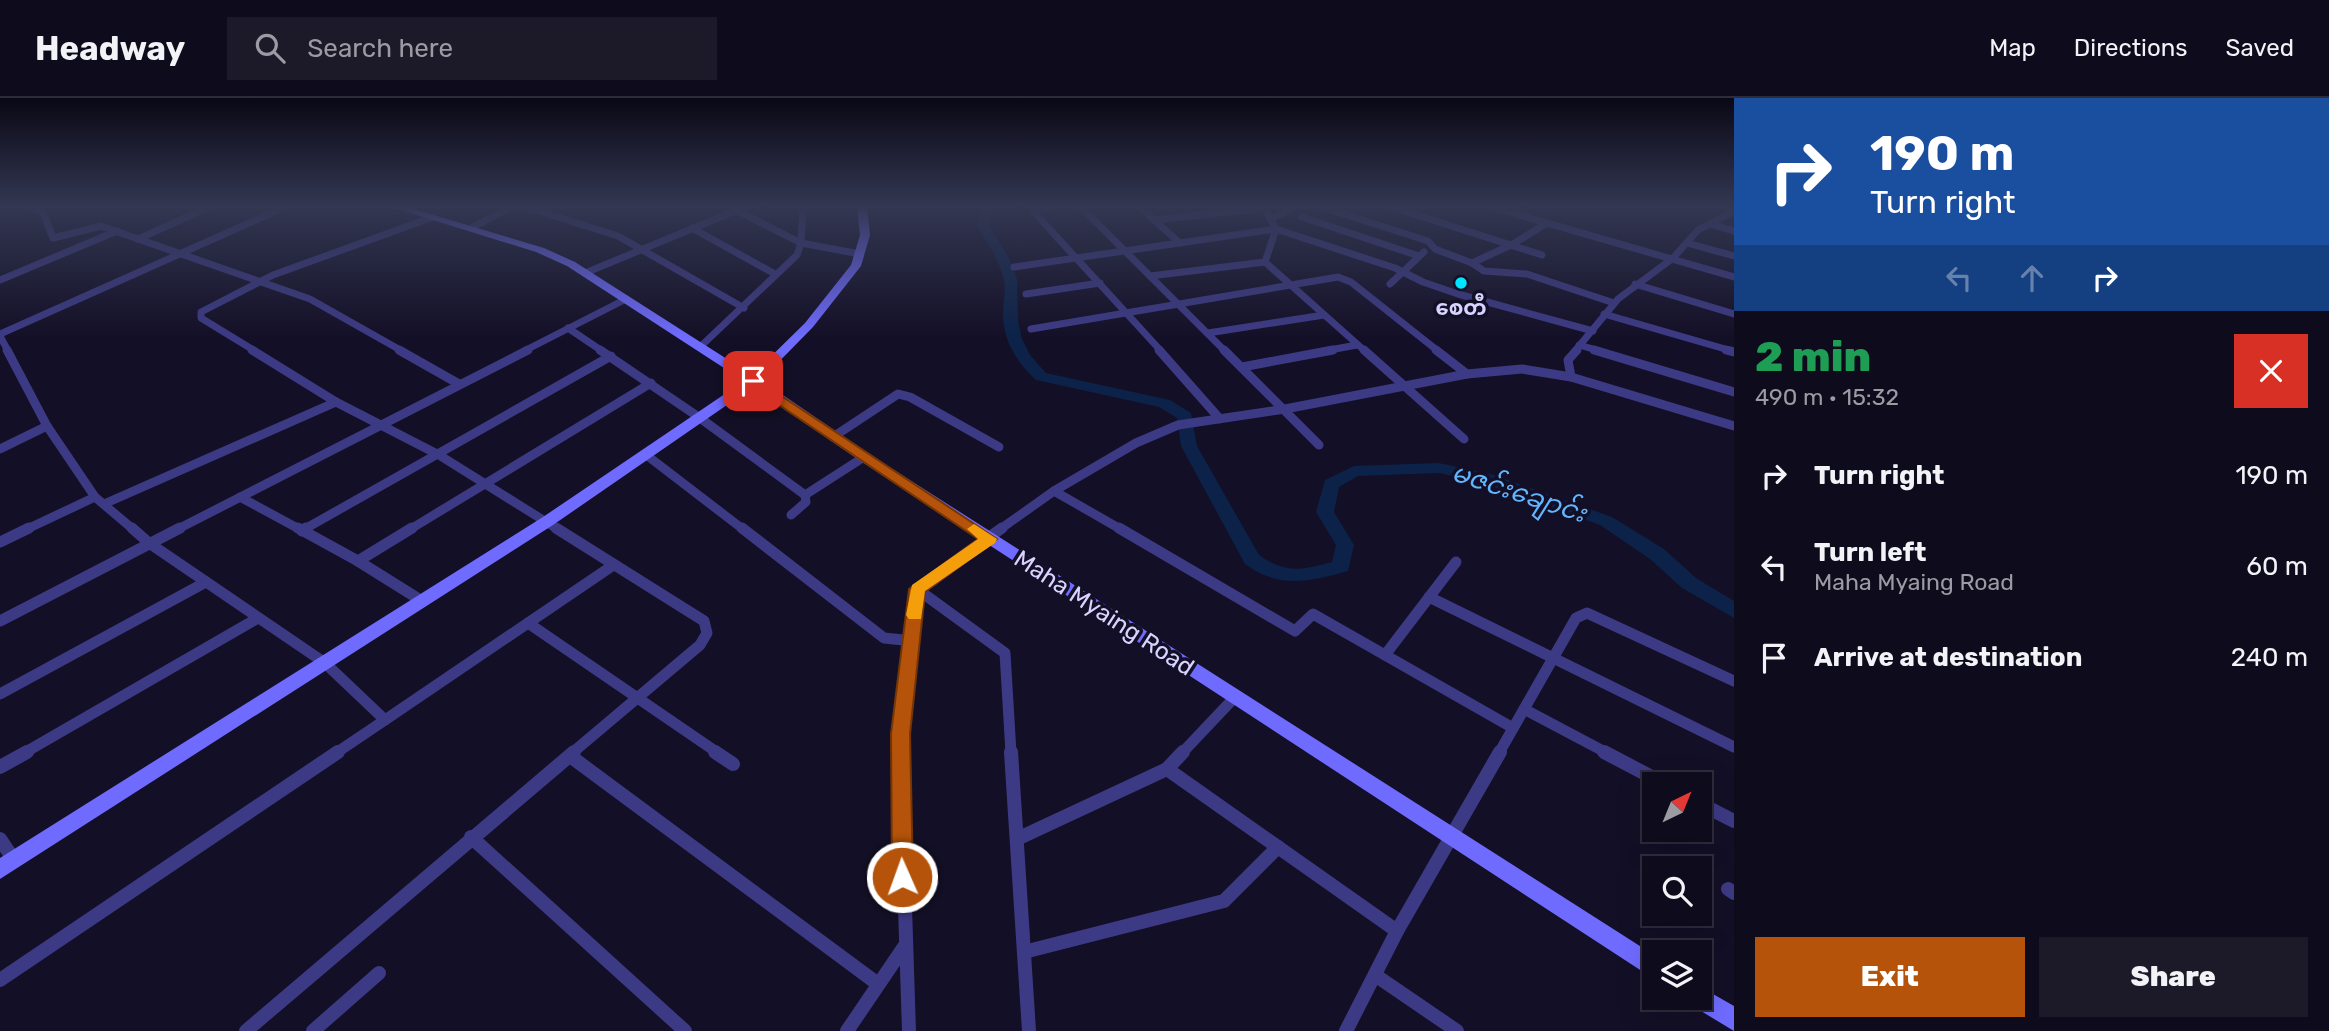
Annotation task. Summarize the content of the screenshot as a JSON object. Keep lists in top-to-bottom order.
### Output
{
  "streets": {
    "street": ["Maha Myaing Road"]
  },
  "water": ["မဇင်းချောင်း"],
  "places": ["စေတီ"],
  "north": "top right",
  "page": {
    "header": "Headway",
    "search": "Search here",
    "nav": ["Map", "Directions", "Saved"],
    "turn": ["190 m", "Turn right"],
    "heading": ["2 min", "490 m · 15:32"],
    "list": [
      {
        "name": "Turn right",
        "value": "190 m"
      },
      {
        "name": "Turn left",
        "note": "Maha Myaing Road",
        "value": "60 m"
      },
      {
        "name": "Arrive at destination",
        "value": "240 m"
      }
    ],
    "buttons": ["Exit", "Share"]
  }
}
